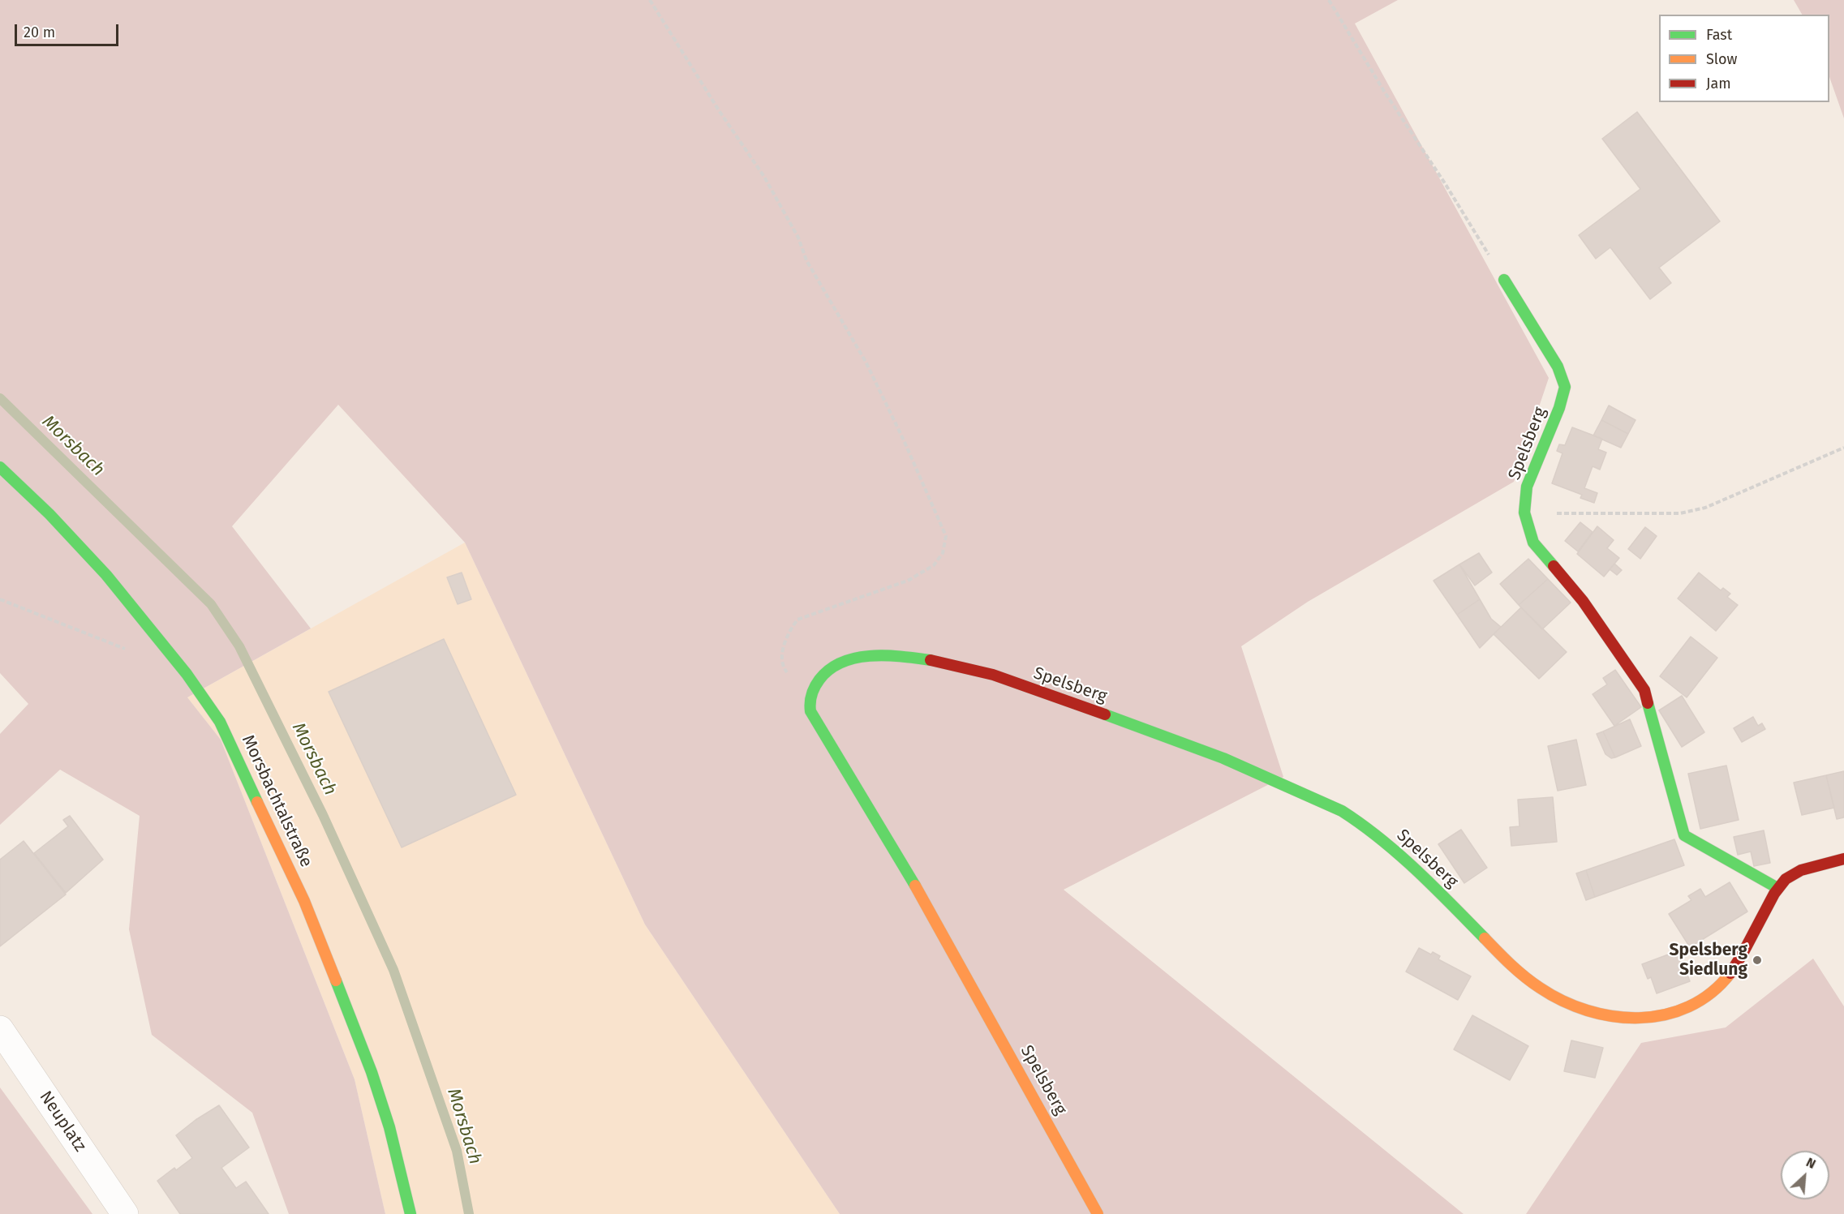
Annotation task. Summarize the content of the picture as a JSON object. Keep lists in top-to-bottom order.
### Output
{
  "streets": {
    "street": ["Spelsberg", "Morsbachtalstraße", "Neuplatz"]
  },
  "water": ["Morsbach"],
  "places": ["Spelsberg Siedlung"],
  "legend": ["Fast", "Slow", "Jam"],
  "scale_bar": "20 m",
  "north": "top right"
}
